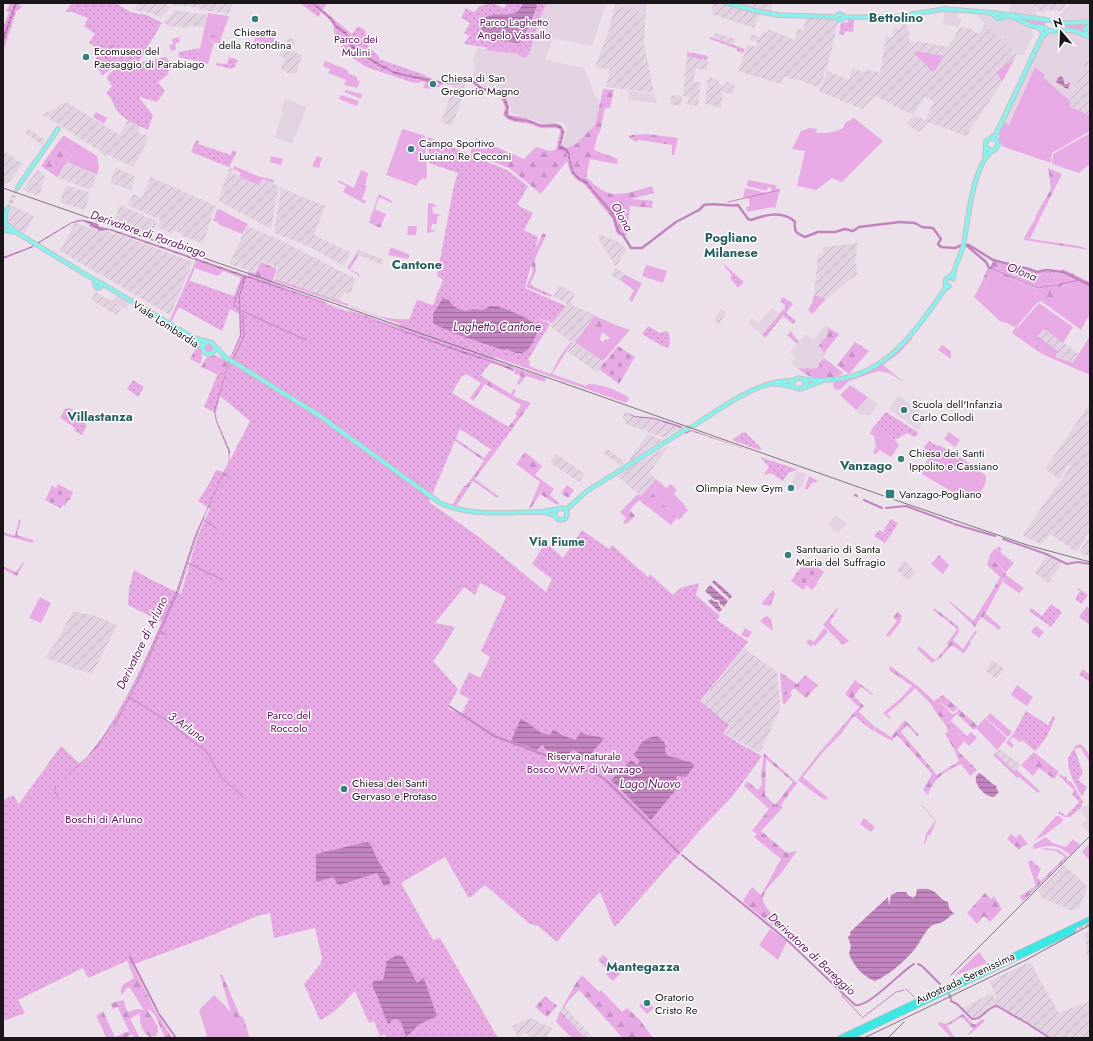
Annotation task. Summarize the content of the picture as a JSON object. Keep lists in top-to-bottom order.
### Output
{
  "streets": {
    "highway": ["Autostrada Serenissima"],
    "main road": ["Viale Lombardia"]
  },
  "districts": [
    "Bettolino",
    "Pogliano Milanese",
    "Cantone",
    "Villastanza",
    "Vanzago",
    "Via Fiume",
    "Mantegazza"
  ],
  "water": [
    "Olona",
    "Derivatore di Parabiago",
    "Laghetto Cantone",
    "Derivatore di Arluno",
    "3 Arluno",
    "Lago Nuovo",
    "Derivatore di Bareggio"
  ],
  "parks": [
    "Parco Laghetto Angelo Vassallo",
    "Parco dei Mulini",
    "Parco del Roccolo",
    "Riserva naturale Bosco WWF di Vanzago",
    "Boschi di Arluno"
  ],
  "places": {
    "other": [
      "Chiesetta della Rotondina",
      "Ecomuseo del Paesaggio di Parabiago",
      "Chiesa di San Gregorio Magno",
      "Campo Sportivo Luciano Re Cecconi",
      "Scuola dell'Infanzia Carlo Collodi",
      "Chiesa dei Santi Ippolito e Cassiano",
      "Olimpia New Gym",
      "Santuario di Santa Maria del Suffragio",
      "Chiesa dei Santi Gervaso e Protaso",
      "Oratorio Cristo Re"
    ],
    "transit": ["Vanzago-Pogliano"]
  },
  "north": "top"
}
